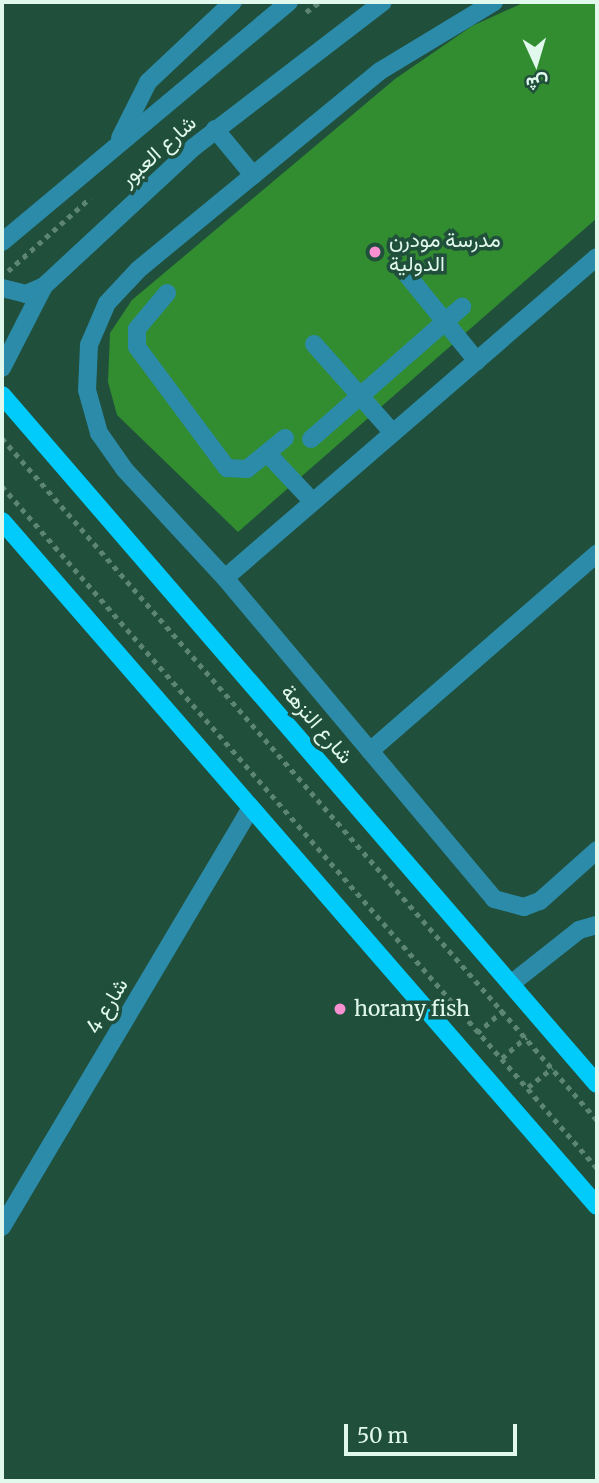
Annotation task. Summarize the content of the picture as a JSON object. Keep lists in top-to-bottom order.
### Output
{
  "streets": {
    "main road": ["شارع النزهة"],
    "street": ["شارع العبور", "شارع 4"]
  },
  "places": ["مدرسة مودرن الدولية", "horany fish"],
  "scale_bar": "50 m",
  "north": "bottom"
}
